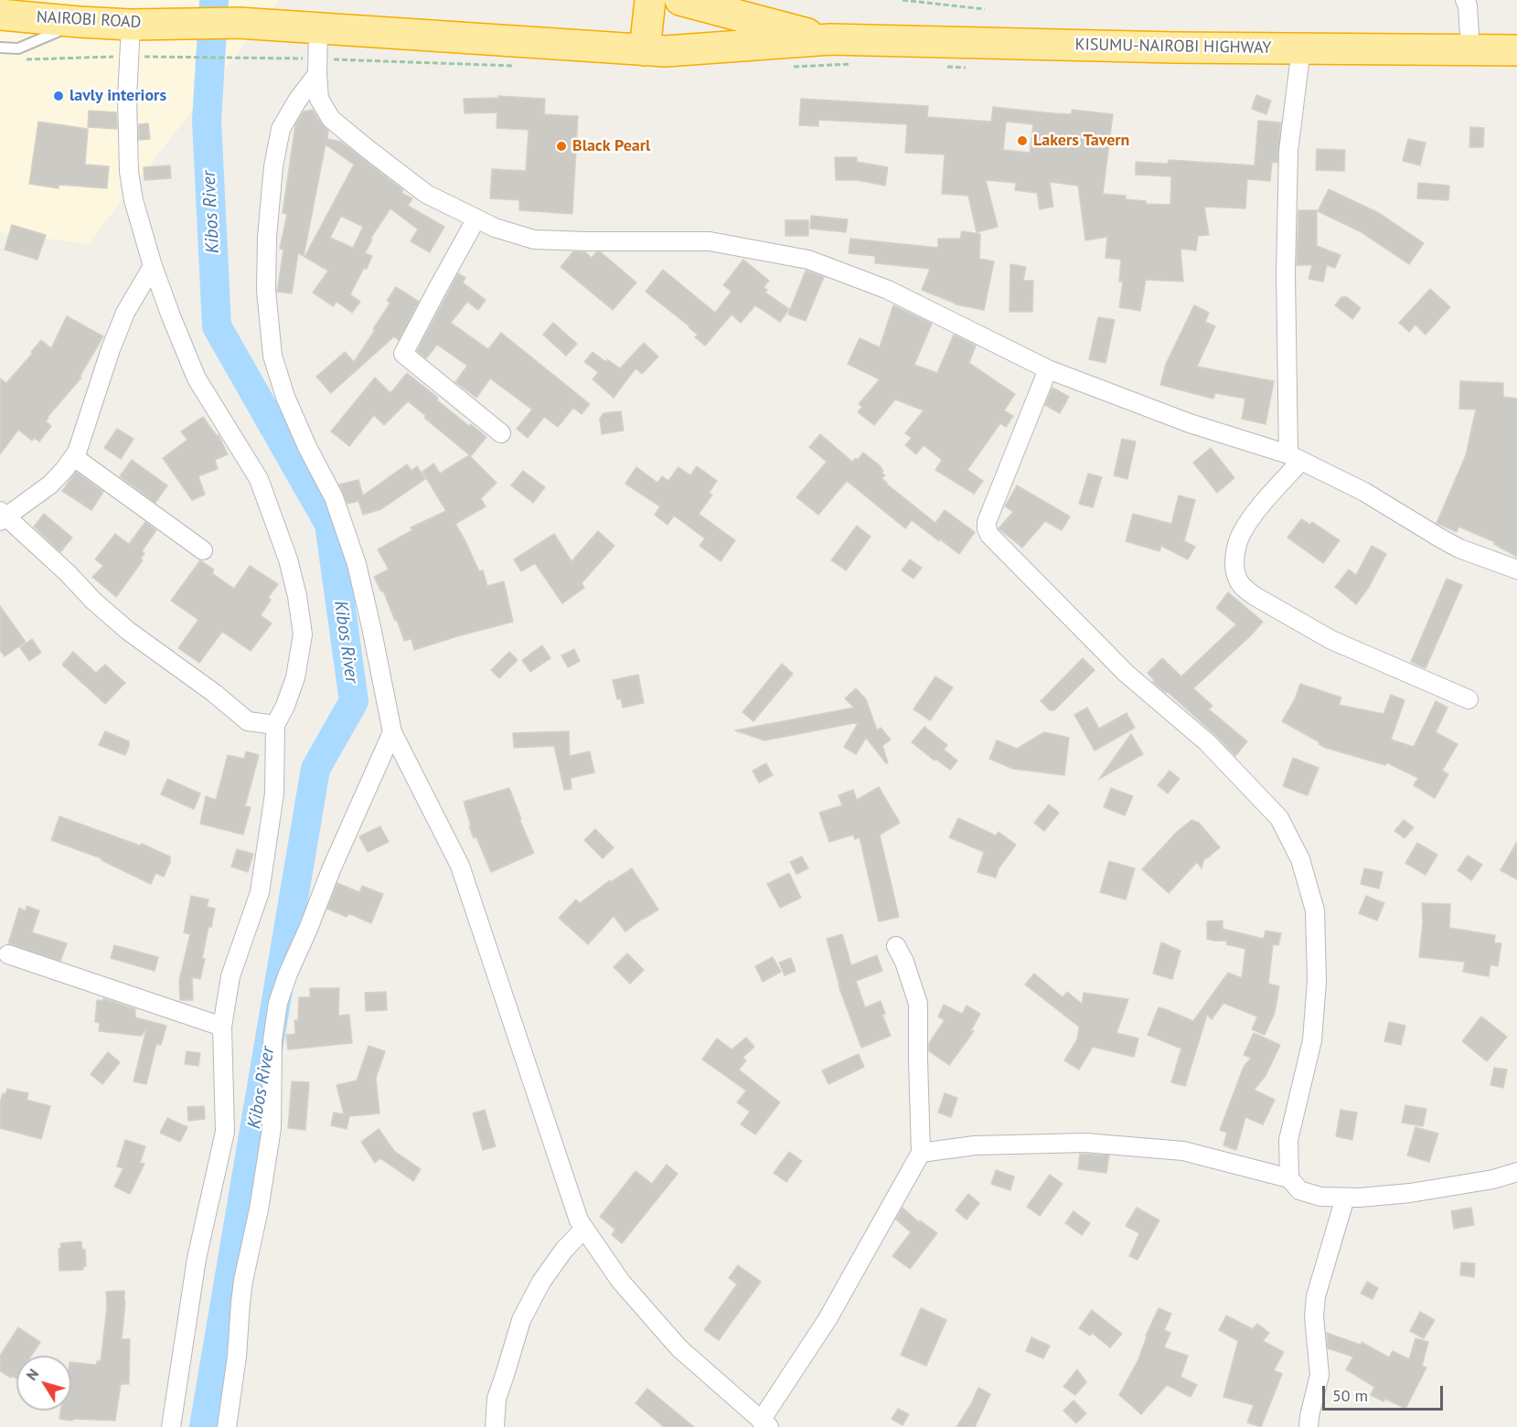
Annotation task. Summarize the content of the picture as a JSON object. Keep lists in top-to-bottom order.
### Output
{
  "streets": {
    "highway": ["NAIROBI ROAD", "KISUMU-NAIROBI HIGHWAY"]
  },
  "crossings": [
    ["NAIROBI ROAD", "KISUMU-NAIROBI HIGHWAY"]
  ],
  "water": ["Kibos River"],
  "places": ["lavly interiors", "Lakers Tavern", "Black Pearl"],
  "scale_bar": "50 m",
  "north": "top left"
}
